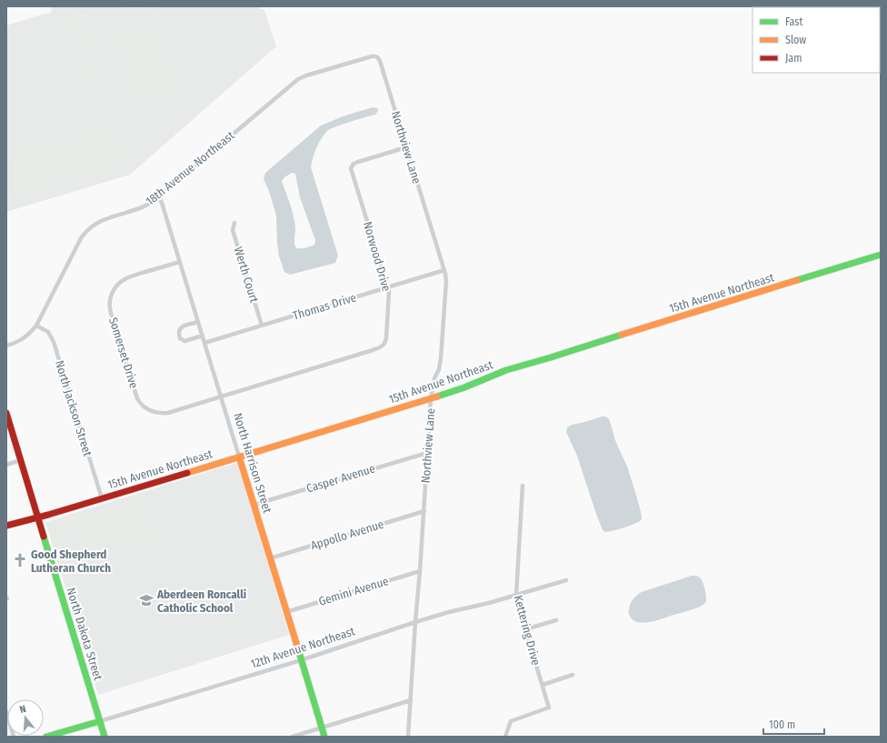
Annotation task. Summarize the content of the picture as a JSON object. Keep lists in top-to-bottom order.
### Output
{
  "streets": {
    "street": [
      "Northview Lane",
      "18th Avenue Northeast",
      "Norwood Drive",
      "Werth Court",
      "15th Avenue Northeast",
      "Thomas Drive",
      "Somerset Drive",
      "North Jackson Street",
      "North Harrison Street",
      "Casper Avenue",
      "Appollo Avenue",
      "Gemini Avenue",
      "Kettering Drive",
      "North Dakota Street",
      "12th Avenue Northeast"
    ]
  },
  "crossings": [
    ["Northview Lane", "18th Avenue Northeast"],
    ["Northview Lane", "Norwood Drive"],
    ["Northview Lane", "15th Avenue Northeast"],
    ["Northview Lane", "Thomas Drive"],
    ["Northview Lane", "Casper Avenue"],
    ["Northview Lane", "Appollo Avenue"],
    ["Northview Lane", "Gemini Avenue"],
    ["Northview Lane", "12th Avenue Northeast"],
    ["18th Avenue Northeast", "North Jackson Street"],
    ["18th Avenue Northeast", "North Harrison Street"],
    ["Norwood Drive", "Thomas Drive"],
    ["Norwood Drive", "Somerset Drive"],
    ["Norwood Drive", "North Harrison Street"],
    ["Werth Court", "Thomas Drive"],
    ["15th Avenue Northeast", "North Jackson Street"],
    ["15th Avenue Northeast", "North Harrison Street"],
    ["15th Avenue Northeast", "North Dakota Street"],
    ["Thomas Drive", "North Harrison Street"],
    ["Somerset Drive", "North Harrison Street"],
    ["North Harrison Street", "Casper Avenue"],
    ["North Harrison Street", "Appollo Avenue"],
    ["North Harrison Street", "Gemini Avenue"],
    ["North Harrison Street", "12th Avenue Northeast"],
    ["Kettering Drive", "12th Avenue Northeast"],
    ["North Dakota Street", "12th Avenue Northeast"]
  ],
  "places": {
    "church": ["Good Shepherd Lutheran Church"],
    "school or university": ["Aberdeen Roncalli Catholic School"]
  },
  "legend": ["Fast", "Slow", "Jam"],
  "scale_bar": "100 m",
  "north": "top"
}
